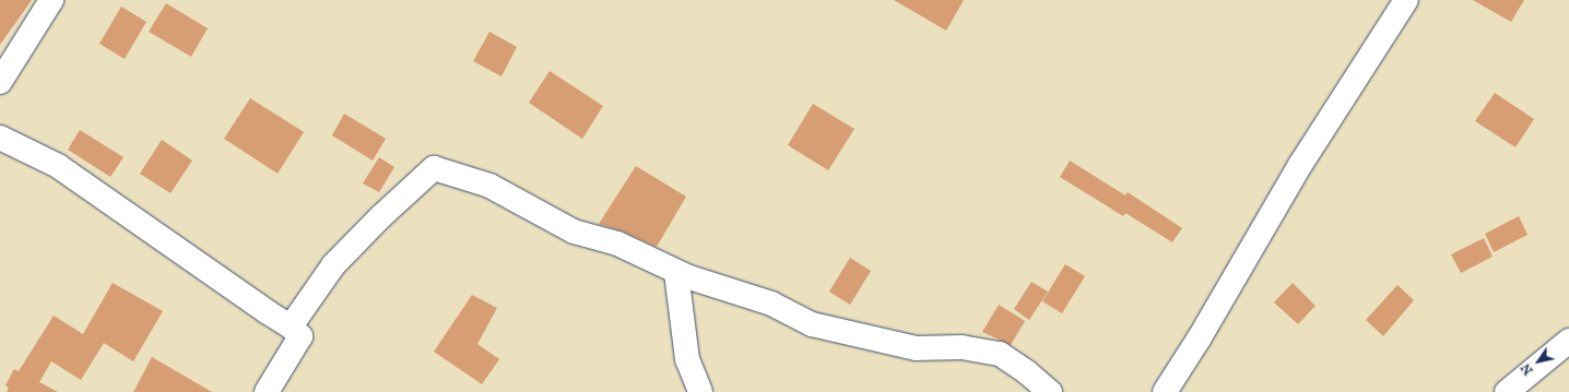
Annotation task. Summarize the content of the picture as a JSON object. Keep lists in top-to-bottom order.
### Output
{
  "north": "bottom left"
}
